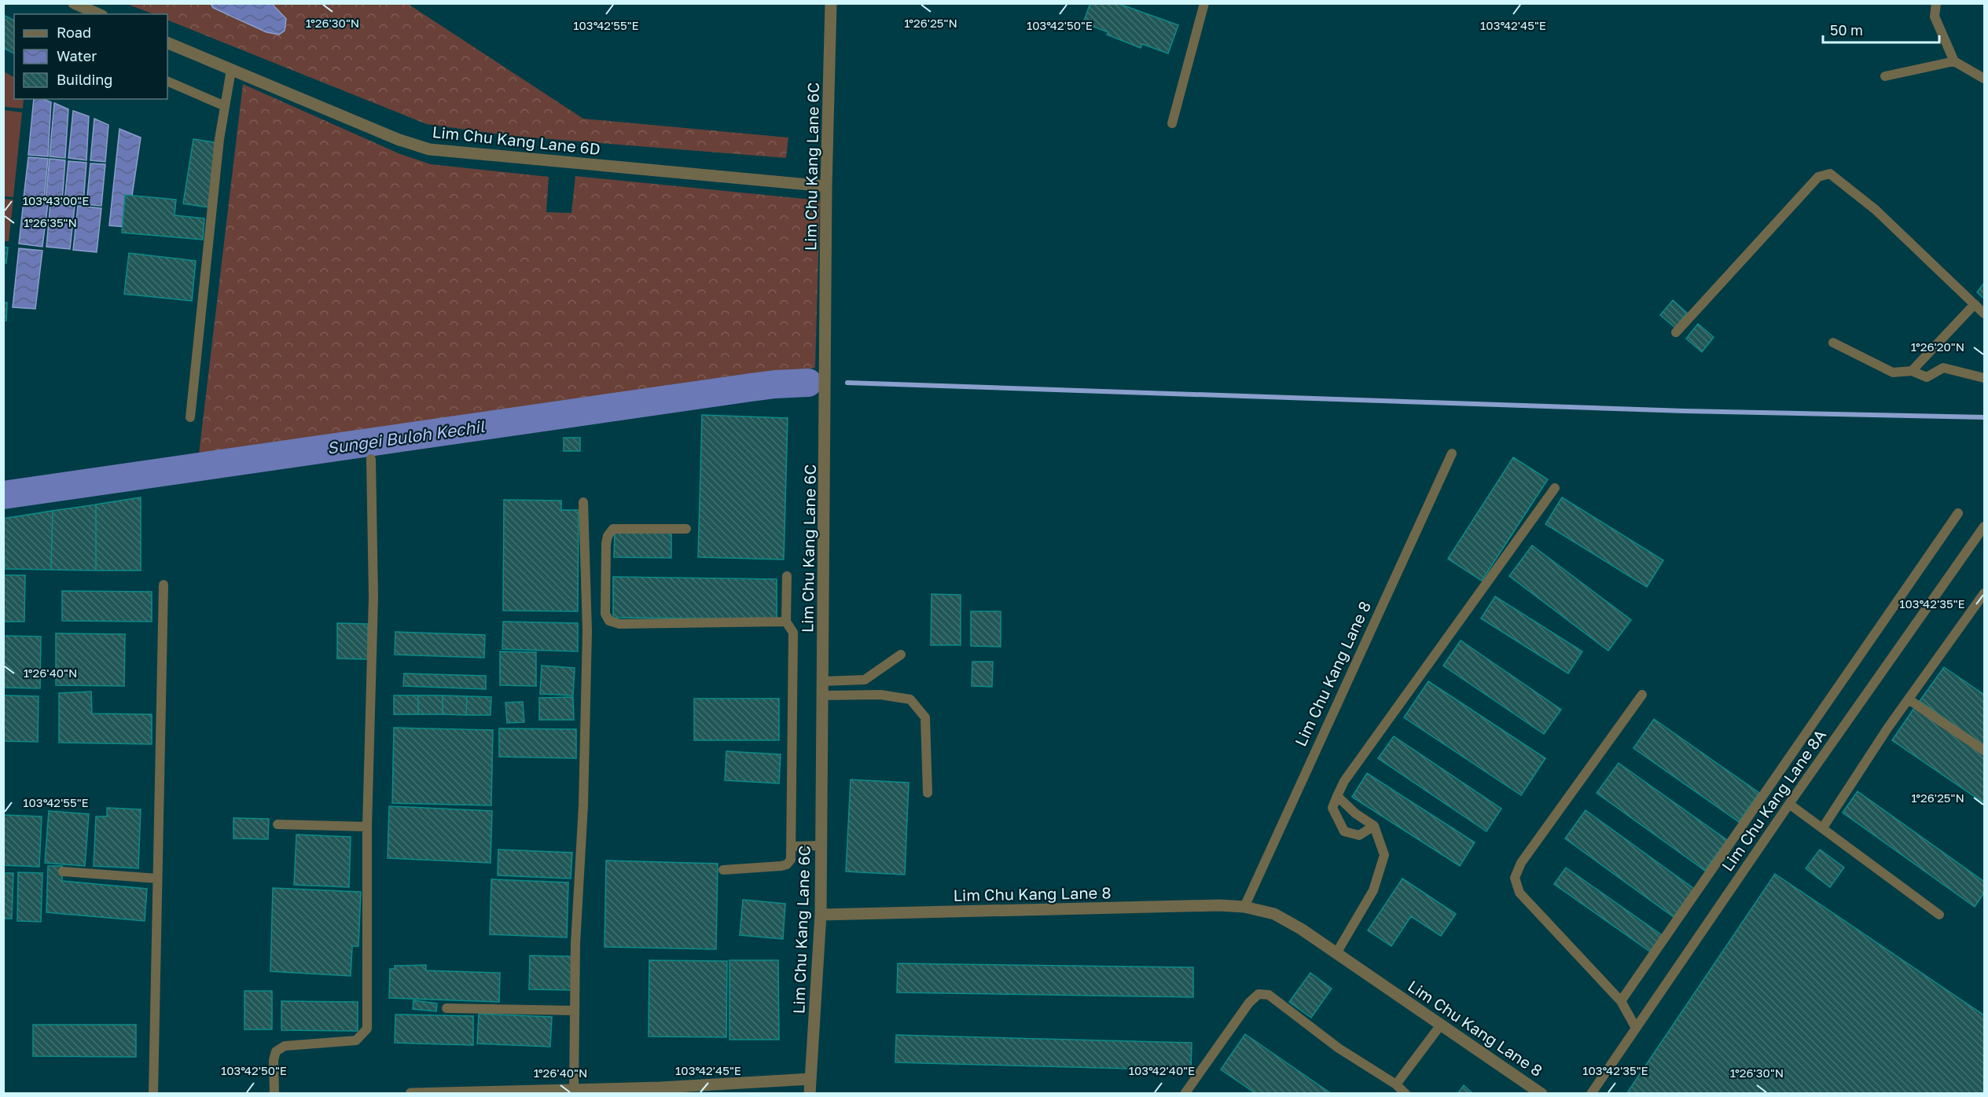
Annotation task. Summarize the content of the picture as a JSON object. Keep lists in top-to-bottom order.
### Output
{
  "streets": {
    "street": ["Lim Chu Kang Lane 6D", "Lim Chu Kang Lane 6C", "Lim Chu Kang Lane 8"],
    "lane": ["Lim Chu Kang Lane 8A"]
  },
  "crossings": [
    ["Lim Chu Kang Lane 6D", "Lim Chu Kang Lane 6C"],
    ["Lim Chu Kang Lane 6C", "Lim Chu Kang Lane 8"]
  ],
  "water": ["Sungei Buloh Kechil"],
  "legend": ["Road", "Water", "Building"],
  "scale_bar": "50 m",
  "coordinates": [
    "1°26'30\"N",
    "1°26'25\"N",
    "103°42'55\"E",
    "103°42'50\"E",
    "103°42'45\"E",
    "103°43'00\"E",
    "1°26'35\"N",
    "1°26'20\"N",
    "103°42'35\"E",
    "1°26'40\"N",
    "103°42'40\"E"
  ]
}
